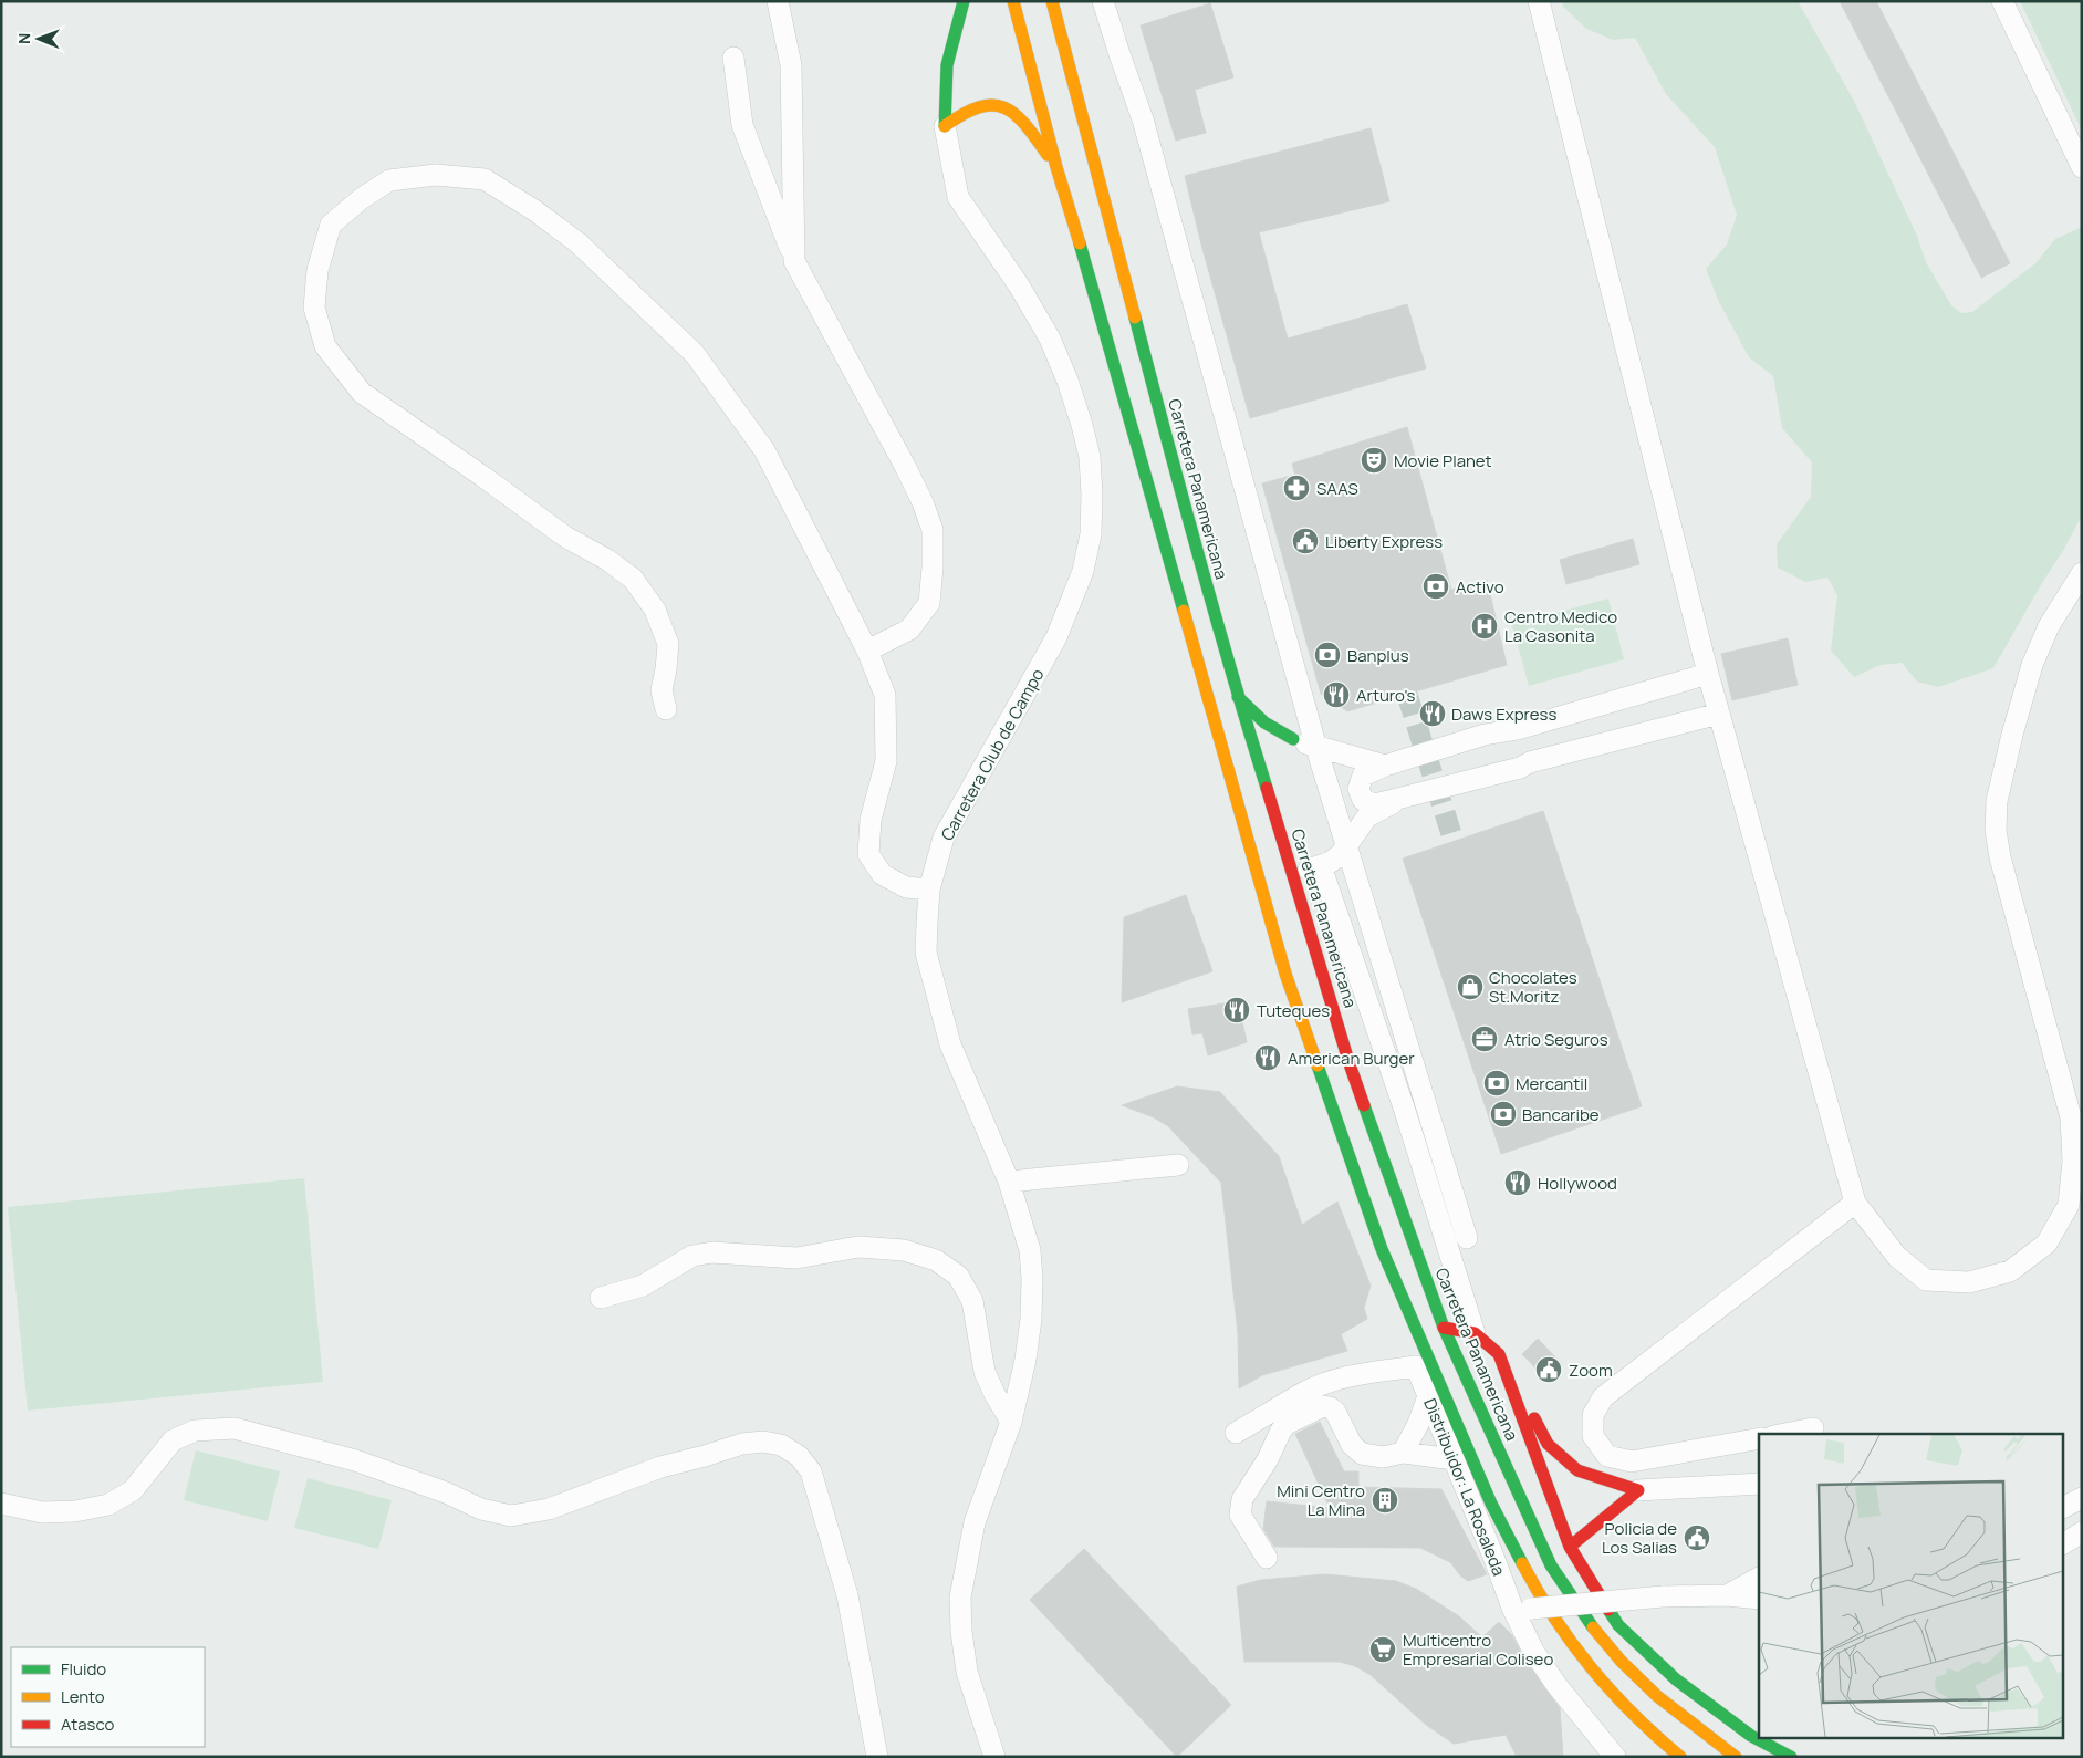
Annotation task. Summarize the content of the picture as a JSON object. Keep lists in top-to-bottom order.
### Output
{
  "streets": {
    "main road": ["Carretera Panamericana"],
    "street": ["Carretera Club de Campo", "Distribuidor: La Rosaleda"]
  },
  "places": {
    "theatre": ["Movie Planet"],
    "pharmacy": ["SAAS"],
    "public building": ["Liberty Express", "Zoom", "Policia de Los Salias"],
    "bank": [
      "Activo",
      "Banplus",
      "Mercantil",
      "Bancaribe"
    ],
    "hospital": ["Centro Medico La Casonita"],
    "restaurant": [
      "Arturo's",
      "Daws Express",
      "Tuteques",
      "American Burger",
      "Hollywood"
    ],
    "shop": ["Chocolates St.Moritz"],
    "office": ["Atrio Seguros"],
    "building": ["Mini Centro La Mina"],
    "supermarket": ["Multicentro Empresarial Coliseo"]
  },
  "legend": ["Fluido", "Lento", "Atasco"],
  "north": "left"
}
